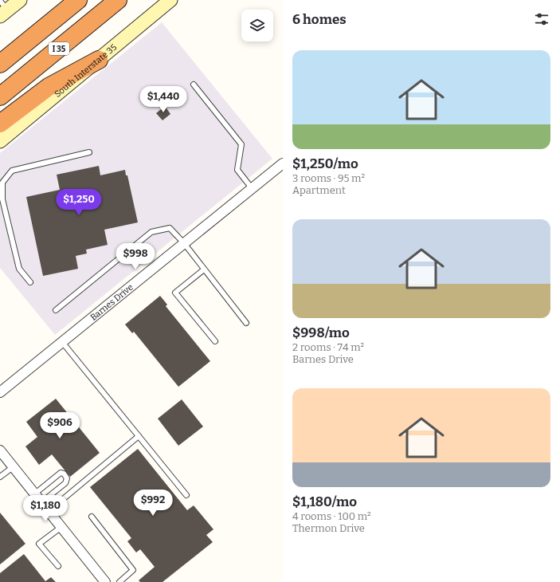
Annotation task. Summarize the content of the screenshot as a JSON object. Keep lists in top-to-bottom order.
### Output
{
  "streets": {
    "highway": ["I 35"],
    "main road": ["South Interstate 35"],
    "street": ["Barnes Drive"]
  },
  "page": {
    "heading": "6 homes",
    "list": [
      {
        "name": "$1,250/mo",
        "note": "3 rooms · 95 m² · Apartment"
      },
      {
        "name": "$998/mo",
        "note": "2 rooms · 74 m² · Barnes Drive"
      },
      {
        "name": "$1,180/mo",
        "note": "4 rooms · 100 m² · Thermon Drive"
      }
    ],
    "price": [
      "$1,440",
      "$1,250",
      "$998",
      "$906",
      "$992",
      "$1,180"
    ]
  }
}
